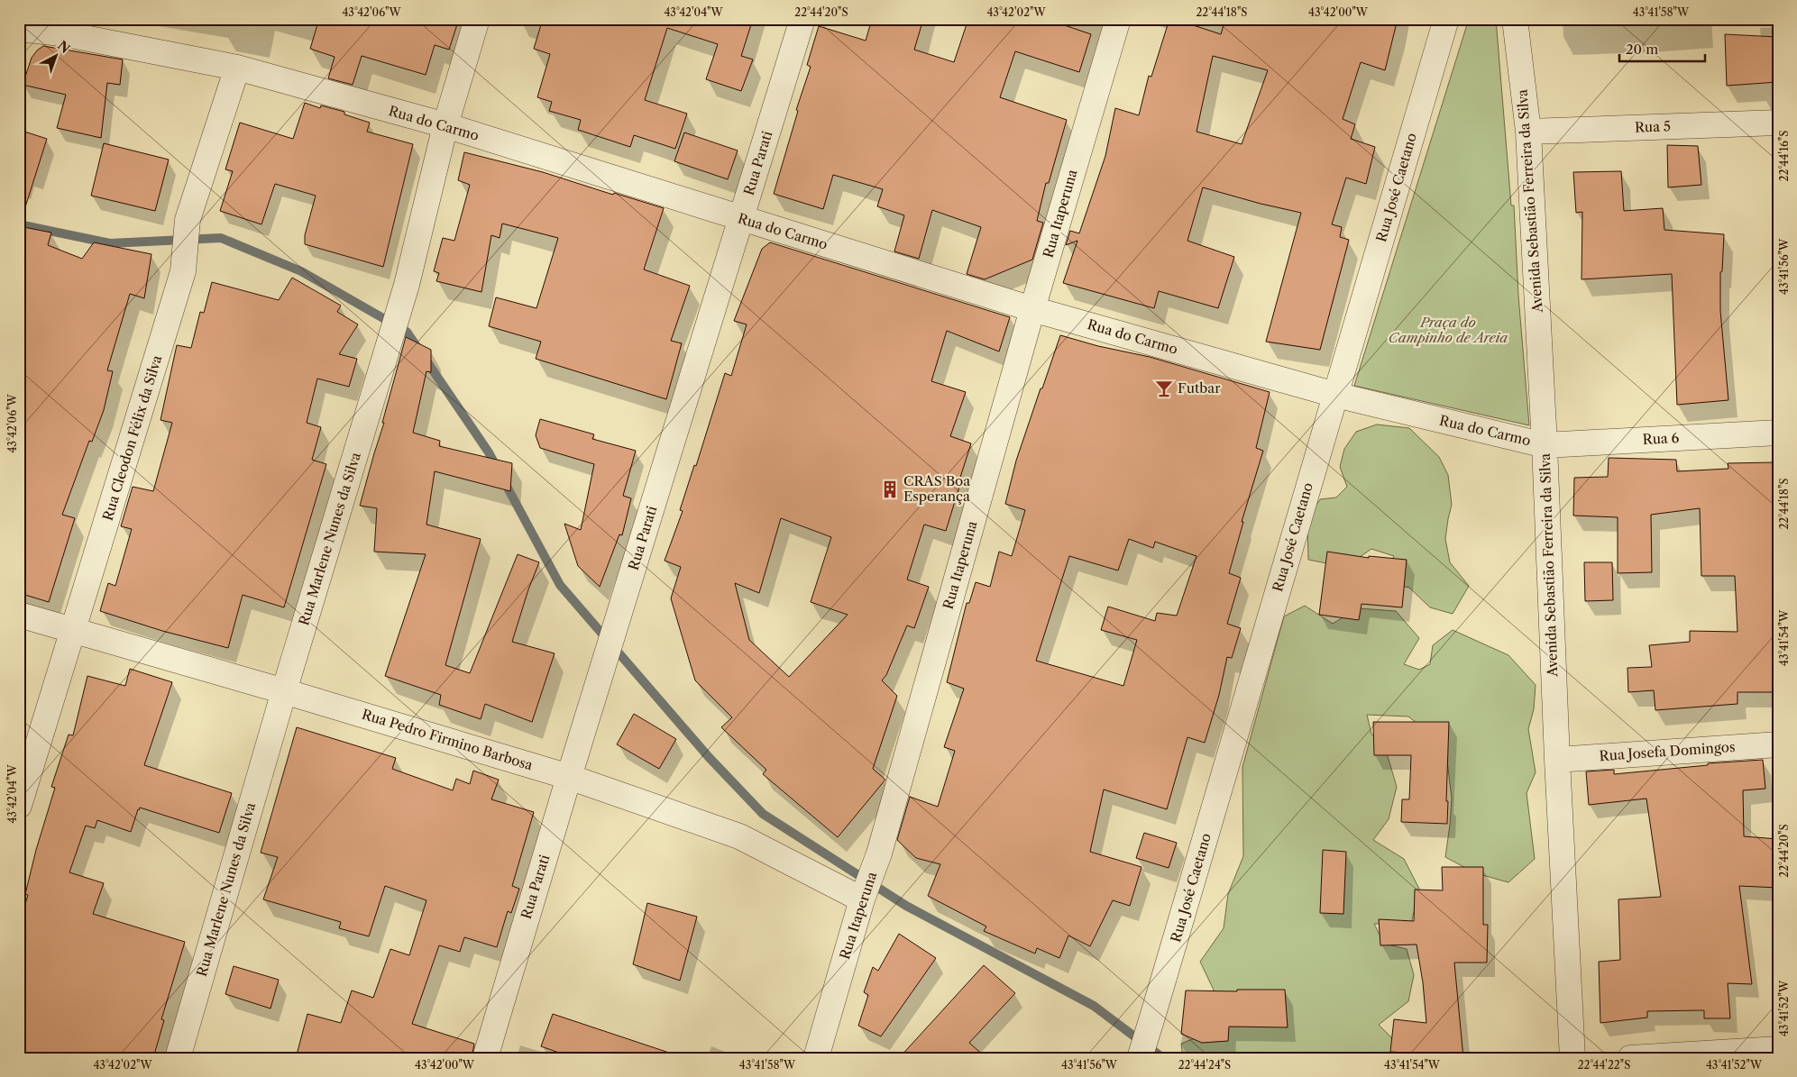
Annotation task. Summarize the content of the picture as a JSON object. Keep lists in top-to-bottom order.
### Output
{
  "streets": {
    "street": [
      "Rua do Carmo",
      "Rua 5",
      "Rua Parati",
      "Rua José Caetano",
      "Avenida Sebastião Ferreira da Silva",
      "Rua Itaperuna",
      "Rua Cleodon Félix da Silva",
      "Rua 6",
      "Rua Marlene Nunes da Silva",
      "Rua Pedro Firmino Barbosa",
      "Rua Josefa Domingos"
    ]
  },
  "crossings": [
    ["Rua do Carmo", "Rua Parati"],
    ["Rua do Carmo", "Rua José Caetano"],
    ["Rua do Carmo", "Avenida Sebastião Ferreira da Silva"],
    ["Rua do Carmo", "Rua Itaperuna"],
    ["Rua do Carmo", "Rua Cleodon Félix da Silva"],
    ["Rua do Carmo", "Rua 6"],
    ["Rua do Carmo", "Rua Marlene Nunes da Silva"],
    ["Rua 5", "Avenida Sebastião Ferreira da Silva"],
    ["Rua Parati", "Rua Pedro Firmino Barbosa"],
    ["Avenida Sebastião Ferreira da Silva", "Rua 6"],
    ["Avenida Sebastião Ferreira da Silva", "Rua Josefa Domingos"],
    ["Rua Itaperuna", "Rua Pedro Firmino Barbosa"],
    ["Rua Cleodon Félix da Silva", "Rua Pedro Firmino Barbosa"],
    ["Rua Marlene Nunes da Silva", "Rua Pedro Firmino Barbosa"]
  ],
  "parks": ["Praça do Campinho de Areia"],
  "places": {
    "bar": ["Futbar"],
    "building": ["CRAS Boa Esperança"]
  },
  "scale_bar": "20 m",
  "north": "top right",
  "coordinates": [
    "43°42'06\"W",
    "43°42'04\"W",
    "22°44'20\"S",
    "43°42'02\"W",
    "22°44'18\"S",
    "43°42'00\"W",
    "43°41'58\"W",
    "22°44'16\"S",
    "43°41'56\"W",
    "43°41'54\"W",
    "43°41'52\"W",
    "22°44'24\"S",
    "22°44'22\"S"
  ]
}
